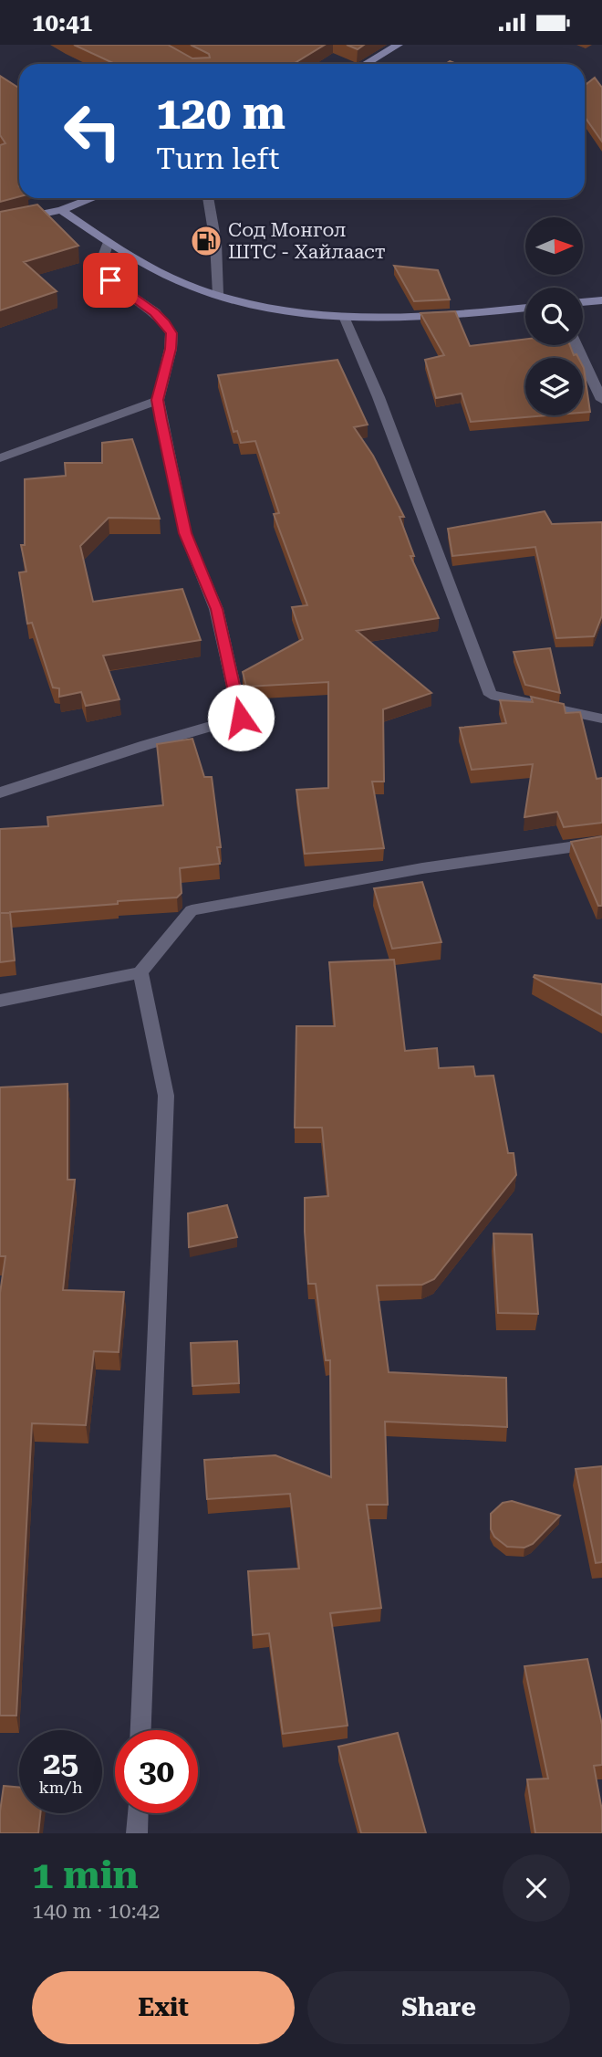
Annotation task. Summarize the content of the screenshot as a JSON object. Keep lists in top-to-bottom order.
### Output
{
  "places": {
    "fuel station": ["Сод Монгол ШТС - Хайлааст"]
  },
  "north": "right",
  "page": {
    "status": "10:41",
    "turn": ["120 m", "Turn left"],
    "speed": "25 km/h",
    "limit": "30",
    "heading": ["1 min", "140 m · 10:42"],
    "buttons": ["Exit", "Share"]
  }
}
